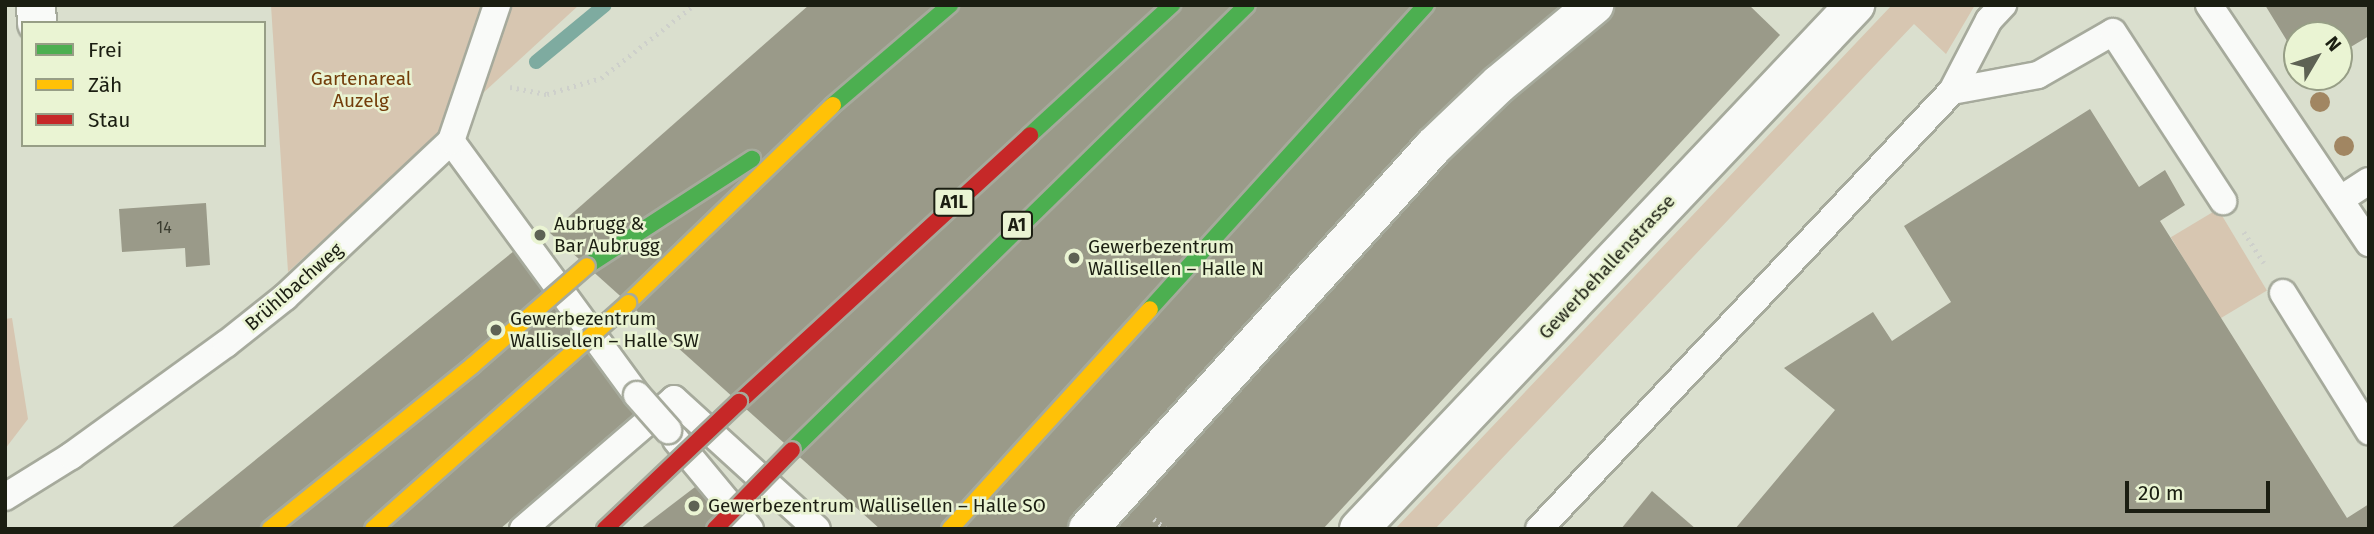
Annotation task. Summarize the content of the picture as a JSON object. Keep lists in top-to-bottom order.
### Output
{
  "streets": {
    "highway": ["A1L", "A1"],
    "street": ["Gewerbehallenstrasse"],
    "lane": ["Brühlbachweg"]
  },
  "parks": ["Gartenareal Auzelg"],
  "places": [
    "Aubrugg & Bar Aubrugg",
    "Gewerbezentrum Wallisellen – Halle N",
    "Gewerbezentrum Wallisellen – Halle SW",
    "Gewerbezentrum Wallisellen – Halle SO"
  ],
  "house_numbers": ["14"],
  "legend": ["Frei", "Zäh", "Stau"],
  "scale_bar": "20 m",
  "north": "top right"
}
